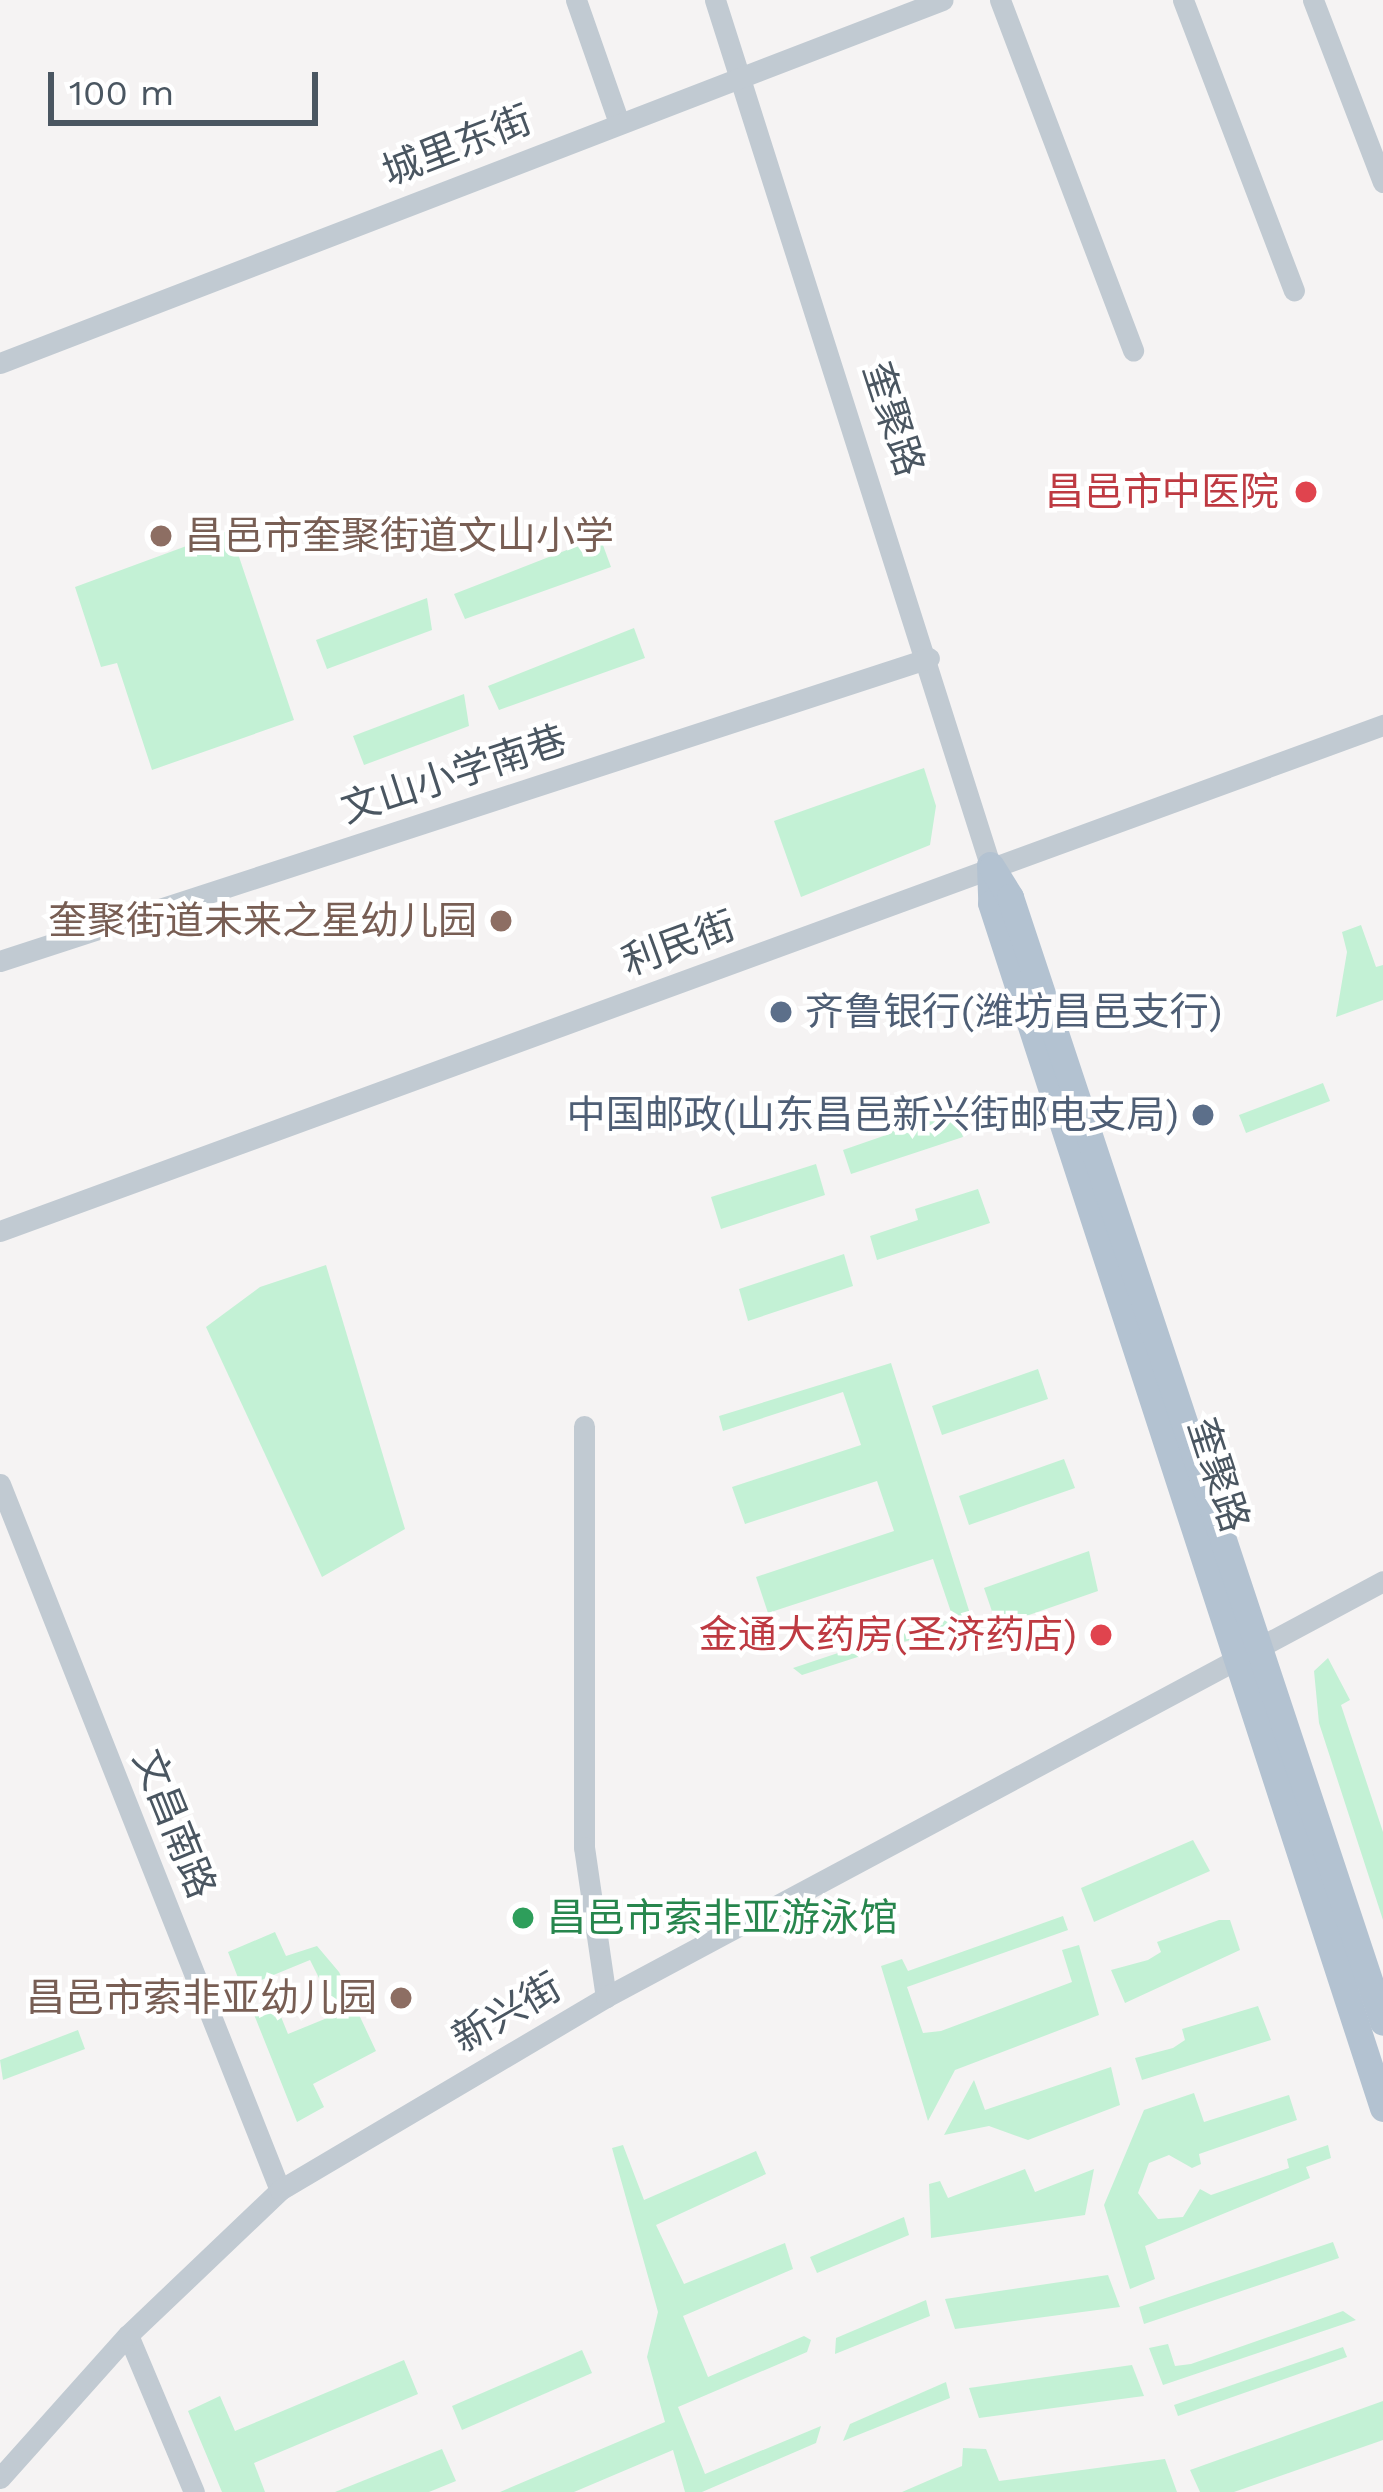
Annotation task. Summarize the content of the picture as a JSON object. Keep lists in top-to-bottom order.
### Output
{
  "streets": {
    "main road": ["奎聚路"],
    "street": [
      "城里东街",
      "文山小学南巷",
      "利民街",
      "文昌南路",
      "新兴街"
    ]
  },
  "crossings": [
    ["城里东街", "奎聚路"],
    ["奎聚路", "文山小学南巷"],
    ["奎聚路", "利民街"],
    ["奎聚路", "新兴街"],
    ["文昌南路", "新兴街"]
  ],
  "places": [
    "昌邑市中医院",
    "昌邑市奎聚街道文山小学",
    "奎聚街道未来之星幼儿园",
    "齐鲁银行(潍坊昌邑支行)",
    "中国邮政(山东昌邑新兴街邮电支局)",
    "金通大药房(圣济药店)",
    "昌邑市索非亚游泳馆",
    "昌邑市索非亚幼儿园"
  ],
  "scale_bar": "100 m"
}
